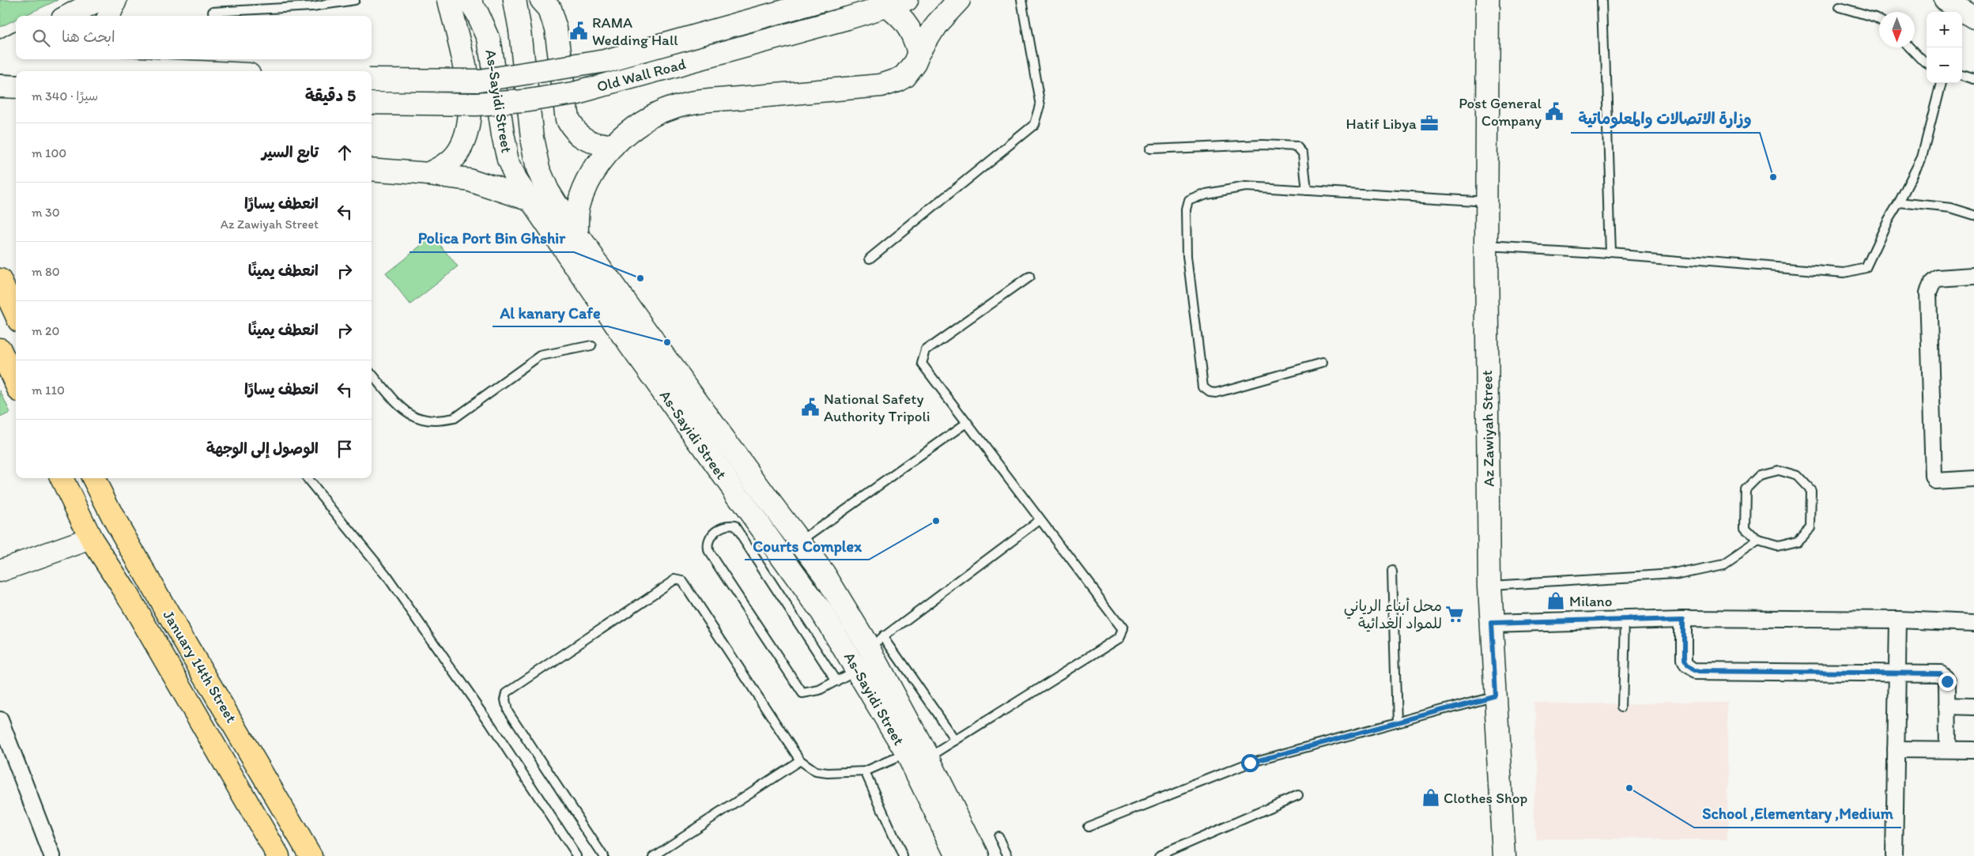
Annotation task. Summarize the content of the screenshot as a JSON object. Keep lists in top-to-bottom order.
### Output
{
  "streets": {
    "highway": ["January 14th Street"],
    "main road": ["Old Wall Road", "As-Sayidi Street", "Az Zawiyah Street"]
  },
  "places": {
    "public building": ["RAMA Wedding Hall", "Post General Company", "National Safety Authority Tripoli"],
    "office": ["Hatif Libya"],
    "other": [
      "وزارة الاتصالات والمعلوماتية",
      "Polica Port Bin Ghshir",
      "Al kanary Cafe",
      "Courts Complex",
      "School ,Elementary ,Medium"
    ],
    "shop": ["Milano", "Clothes Shop"],
    "supermarket": ["محل أبناء الرياني للمواد الغدائية"]
  },
  "north": "bottom",
  "page": {
    "map_buttons": ["+", "−"],
    "search": "ابحث هنا",
    "heading": ["5 دقيقة", "سيرًا · 340 m"],
    "list": [
      ["تابع السير", "100 m"],
      ["انعطف يسارًا", "Az Zawiyah Street", "30 m"],
      ["انعطف يمينًا", "80 m"],
      ["انعطف يمينًا", "20 m"],
      ["انعطف يسارًا", "110 m"],
      "الوصول إلى الوجهة"
    ]
  }
}
